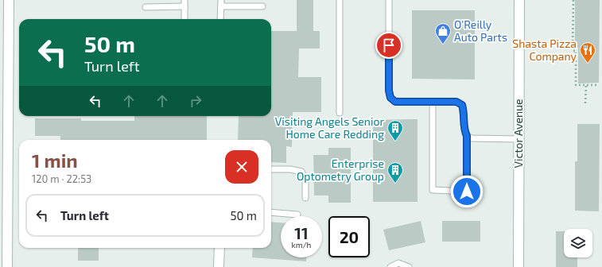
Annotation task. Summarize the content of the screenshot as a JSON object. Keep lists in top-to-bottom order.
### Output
{
  "streets": {
    "street": ["Victor Avenue"]
  },
  "places": {
    "shop": ["O'Reilly Auto Parts"],
    "restaurant": ["Shasta Pizza Company"],
    "building": ["Visiting Angels Senior Home Care Redding", "Enterprise Optometry Group"]
  },
  "page": {
    "turn": ["50 m", "Turn left"],
    "heading": ["1 min", "120 m · 22:53"],
    "list": [
      {
        "name": "Turn left",
        "value": "50 m"
      }
    ],
    "speed": "11 km/h",
    "limit": "20"
  }
}
